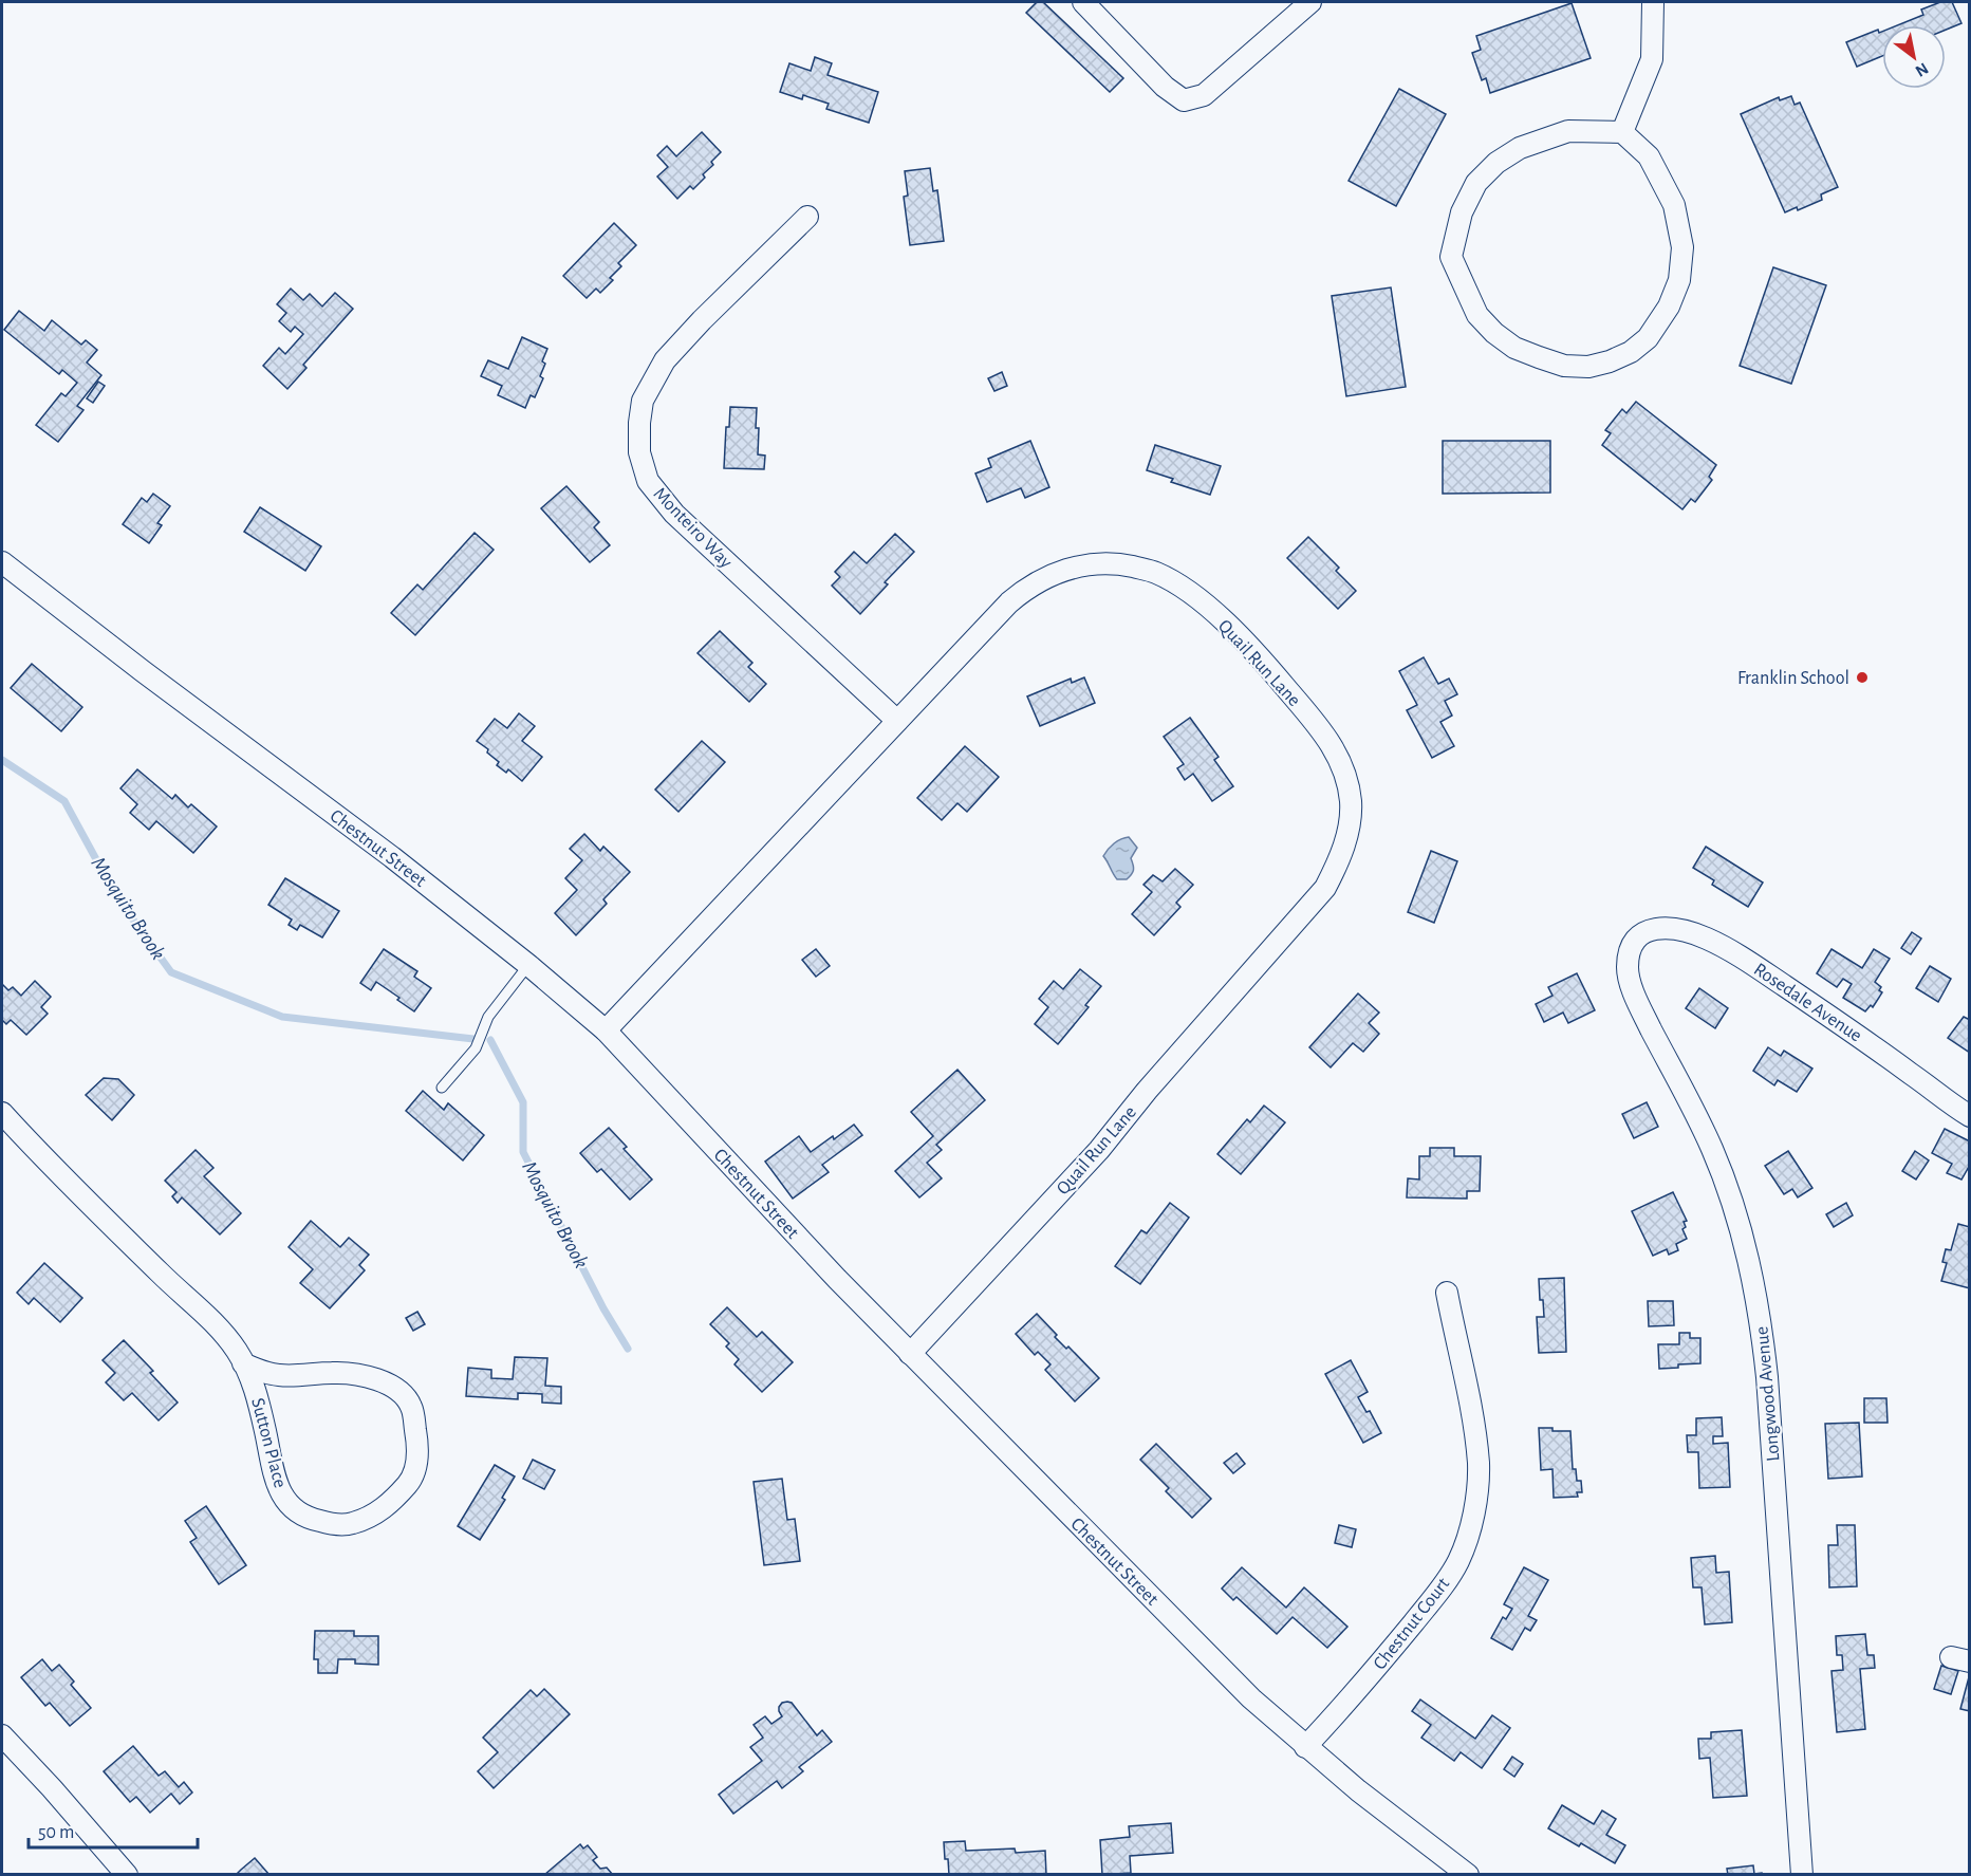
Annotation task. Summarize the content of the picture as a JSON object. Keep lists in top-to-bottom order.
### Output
{
  "streets": {
    "street": [
      "Monteiro Way",
      "Quail Run Lane",
      "Chestnut Street",
      "Rosedale Avenue",
      "Longwood Avenue",
      "Sutton Place",
      "Chestnut Court"
    ]
  },
  "crossings": [
    ["Monteiro Way", "Quail Run Lane"],
    ["Quail Run Lane", "Chestnut Street"],
    ["Chestnut Street", "Chestnut Court"],
    ["Rosedale Avenue", "Longwood Avenue"]
  ],
  "water": ["Mosquito Brook"],
  "places": ["Franklin School"],
  "scale_bar": "50 m",
  "north": "bottom right"
}
